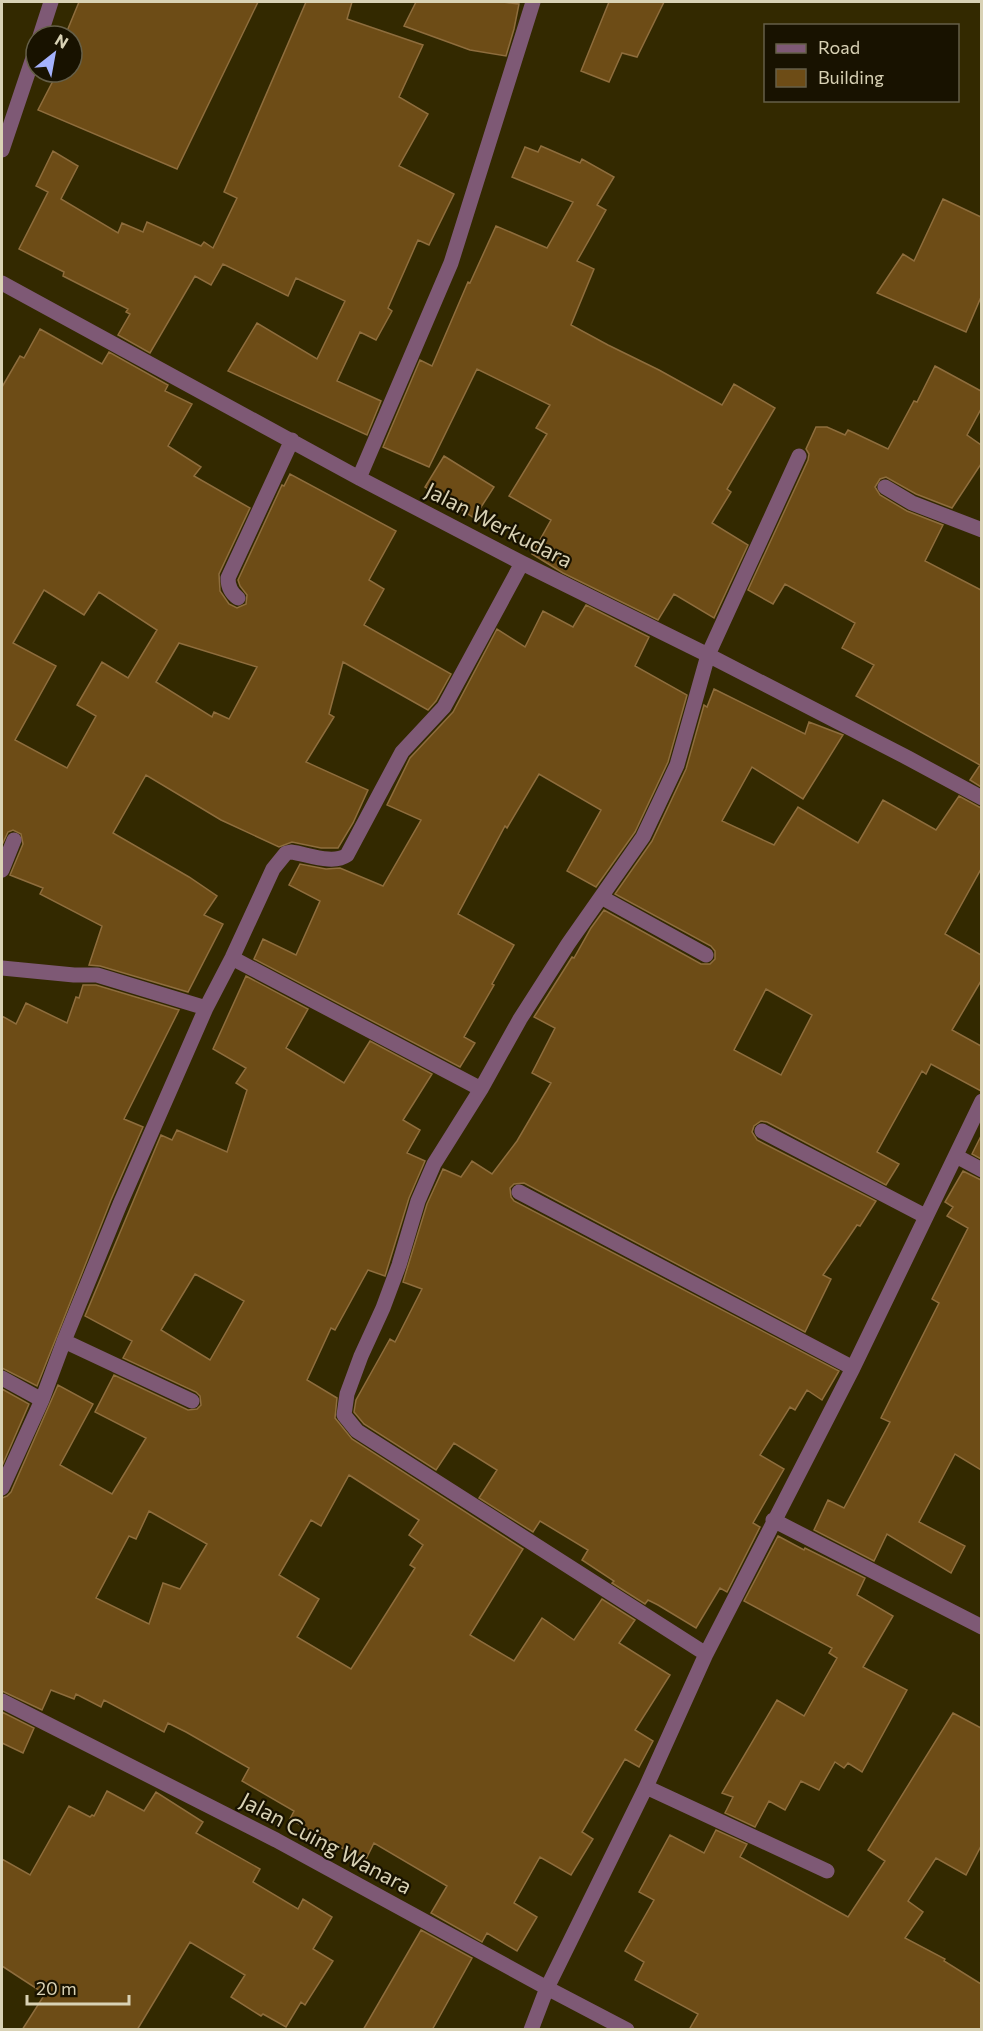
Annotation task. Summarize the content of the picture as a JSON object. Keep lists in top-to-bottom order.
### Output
{
  "streets": {
    "street": ["Jalan Werkudara", "Jalan Cuing Wanara"]
  },
  "legend": ["Road", "Building"],
  "scale_bar": "20 m",
  "north": "top right"
}
